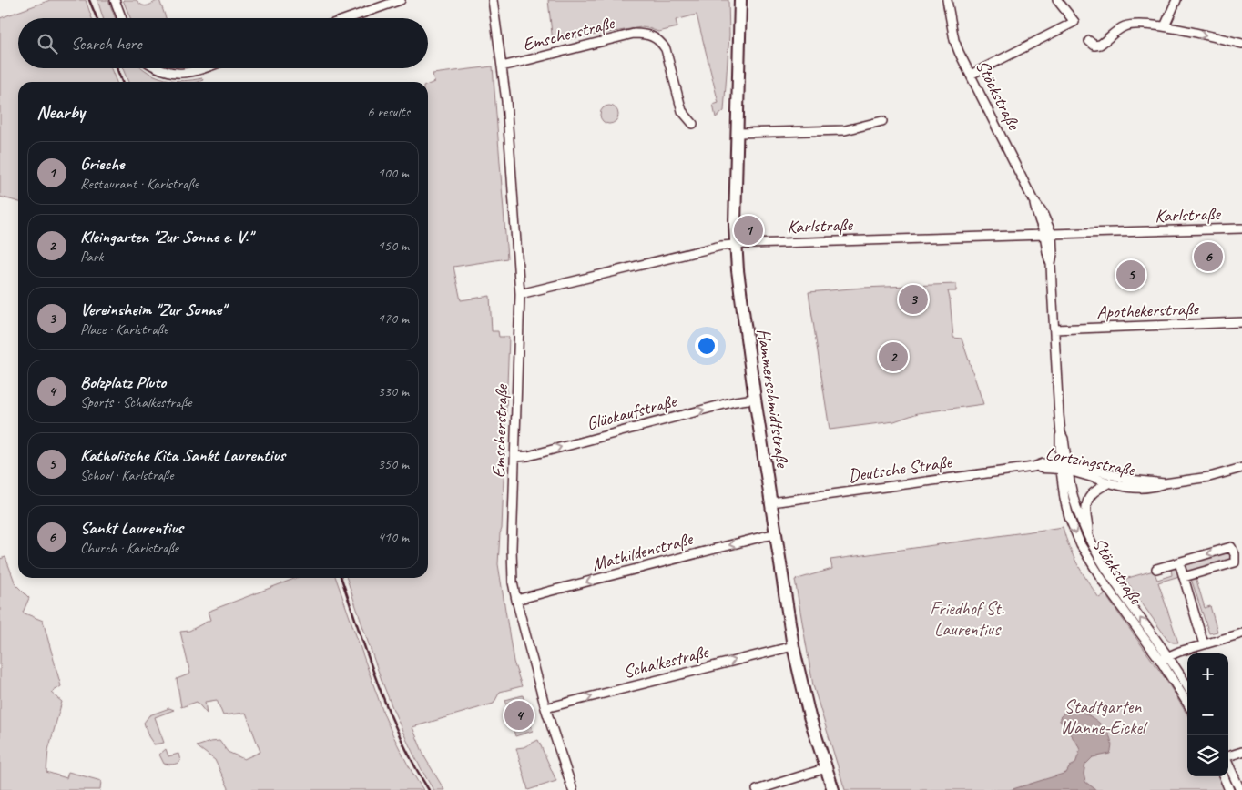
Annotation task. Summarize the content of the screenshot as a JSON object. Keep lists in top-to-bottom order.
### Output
{
  "streets": {
    "main road": ["Hammerschmidtstraße"],
    "street": [
      "Emscherstraße",
      "Stöckstraße",
      "Karlstraße",
      "Apothekerstraße",
      "Glückaufstraße",
      "Lortzingstraße",
      "Deutsche Straße",
      "Mathildenstraße",
      "Schalkestraße"
    ]
  },
  "crossings": [
    ["Emscherstraße", "Karlstraße"],
    ["Emscherstraße", "Glückaufstraße"],
    ["Emscherstraße", "Mathildenstraße"],
    ["Emscherstraße", "Schalkestraße"],
    ["Stöckstraße", "Karlstraße"],
    ["Stöckstraße", "Apothekerstraße"],
    ["Stöckstraße", "Lortzingstraße"],
    ["Karlstraße", "Hammerschmidtstraße"],
    ["Hammerschmidtstraße", "Glückaufstraße"],
    ["Hammerschmidtstraße", "Deutsche Straße"],
    ["Hammerschmidtstraße", "Mathildenstraße"],
    ["Hammerschmidtstraße", "Schalkestraße"],
    ["Lortzingstraße", "Deutsche Straße"]
  ],
  "one_way": ["Glückaufstraße", "Mathildenstraße", "Schalkestraße"],
  "parks": ["Friedhof St. Laurentius", "Stadtgarten Wanne-Eickel"],
  "page": {
    "search": "Search here",
    "heading": ["Nearby", "6 results"],
    "list": [
      {
        "mark": "1",
        "name": "Grieche",
        "note": "Restaurant · Karlstraße",
        "value": "100 m"
      },
      {
        "mark": "2",
        "name": "Kleingarten \"Zur Sonne e. V.\"",
        "note": "Park",
        "value": "150 m"
      },
      {
        "mark": "3",
        "name": "Vereinsheim \"Zur Sonne\"",
        "note": "Place · Karlstraße",
        "value": "170 m"
      },
      {
        "mark": "4",
        "name": "Bolzplatz Pluto",
        "note": "Sports · Schalkestraße",
        "value": "330 m"
      },
      {
        "mark": "5",
        "name": "Katholische Kita Sankt Laurentius",
        "note": "School · Karlstraße",
        "value": "350 m"
      },
      {
        "mark": "6",
        "name": "Sankt Laurentius",
        "note": "Church · Karlstraße",
        "value": "410 m"
      }
    ],
    "pins": [
      "1",
      "6",
      "5",
      "3",
      "2",
      "4"
    ],
    "map_buttons": ["+", "−"]
  }
}
